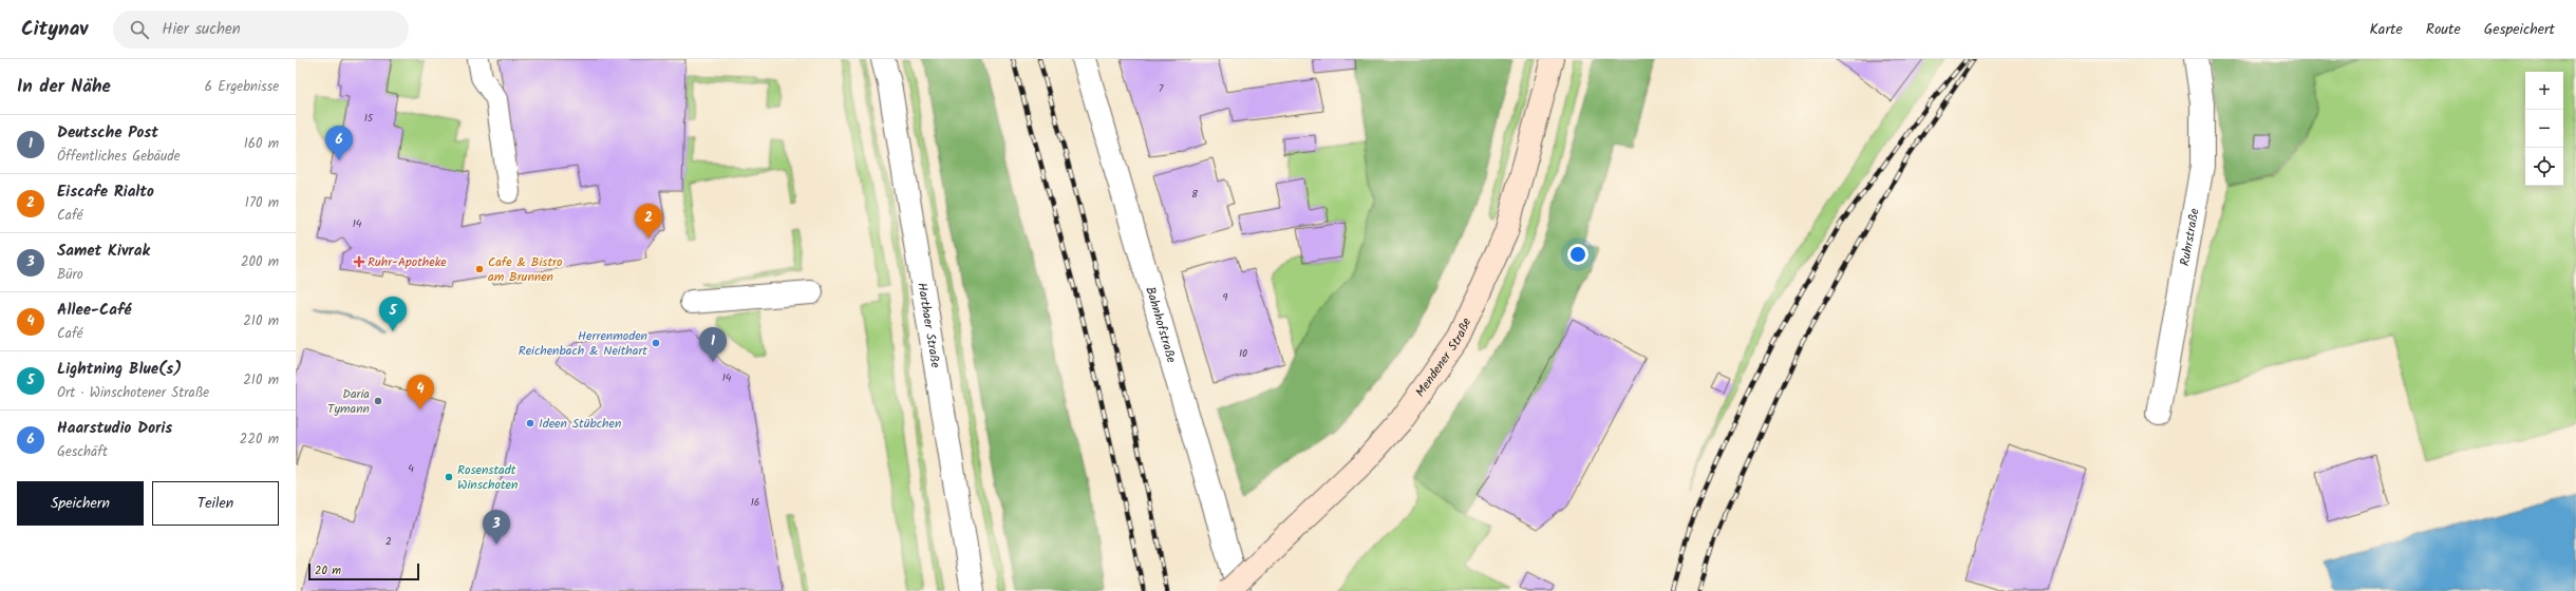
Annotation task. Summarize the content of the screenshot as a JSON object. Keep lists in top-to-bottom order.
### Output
{
  "streets": {
    "main road": ["Mendener Straße"],
    "street": ["Ruhrstraße", "Harthaer Straße", "Bahnhofstraße"]
  },
  "places": {
    "health": ["Ruhr-Apotheke"],
    "other": [
      "Cafe & Bistro am Brunnen",
      "Herrenmoden Reichenbach & Neithart",
      "Daria Tymann",
      "Ideen Stübchen",
      "Rosenstadt Winschoten"
    ]
  },
  "house_numbers": [
    "7",
    "15",
    "8",
    "14",
    "9",
    "10",
    "14",
    "4",
    "16",
    "2"
  ],
  "scale_bar": "20 m",
  "page": {
    "header": "Citynav",
    "search": "Hier suchen",
    "nav": ["Karte", "Route", "Gespeichert"],
    "heading": ["In der Nähe", "6 Ergebnisse"],
    "map_buttons": ["+", "−"],
    "list": [
      {
        "mark": "1",
        "name": "Deutsche Post",
        "note": "Öffentliches Gebäude",
        "value": "160 m"
      },
      {
        "mark": "2",
        "name": "Eiscafe Rialto",
        "note": "Café",
        "value": "170 m"
      },
      {
        "mark": "3",
        "name": "Samet Kivrak",
        "note": "Büro",
        "value": "200 m"
      },
      {
        "mark": "4",
        "name": "Allee-Café",
        "note": "Café",
        "value": "210 m"
      },
      {
        "mark": "5",
        "name": "Lightning Blue(s)",
        "note": "Ort · Winschotener Straße",
        "value": "210 m"
      },
      {
        "mark": "6",
        "name": "Haarstudio Doris",
        "note": "Geschäft",
        "value": "220 m"
      }
    ],
    "pins": [
      "6",
      "2",
      "5",
      "1",
      "4",
      "3"
    ],
    "buttons": ["Speichern", "Teilen"],
    "scale": "20 m"
  }
}
